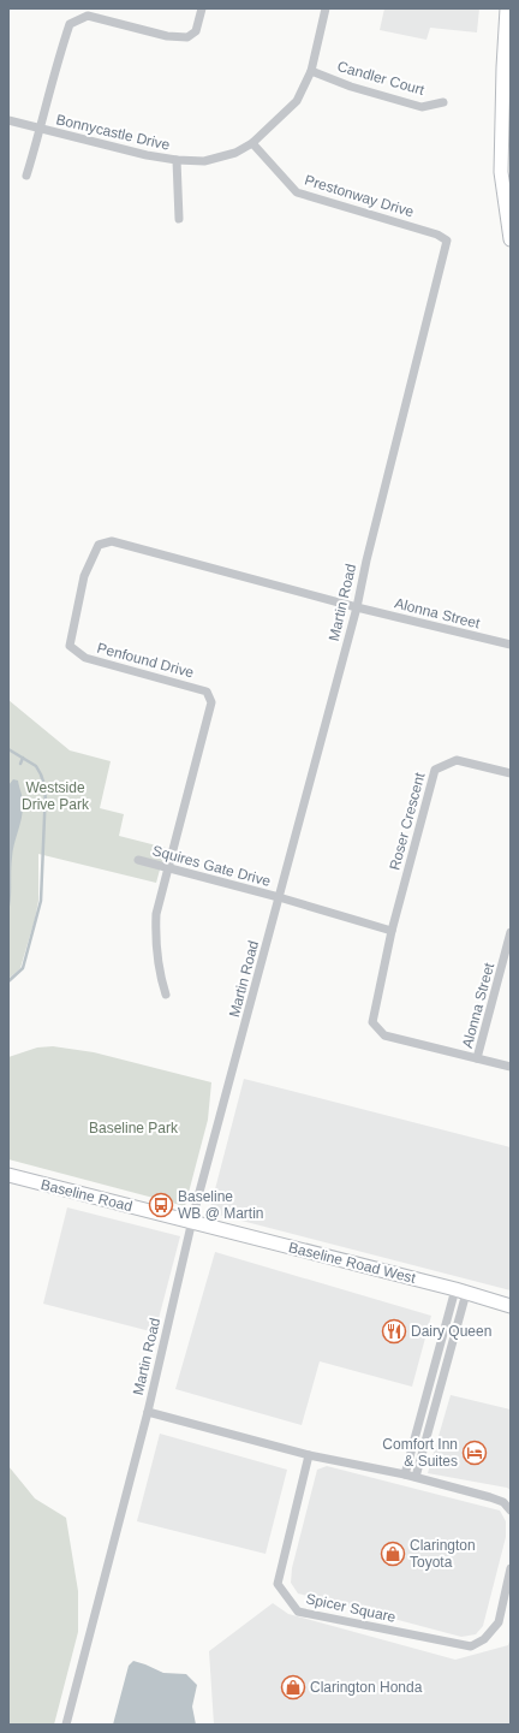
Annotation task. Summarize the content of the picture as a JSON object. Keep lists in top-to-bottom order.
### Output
{
  "streets": {
    "street": [
      "Candler Court",
      "Bonnycastle Drive",
      "Prestonway Drive",
      "Martin Road",
      "Alonna Street",
      "Penfound Drive",
      "Roser Crescent",
      "Squires Gate Drive",
      "Baseline Road",
      "Baseline Road West",
      "Spicer Square"
    ]
  },
  "crossings": [
    ["Candler Court", "Bonnycastle Drive"],
    ["Bonnycastle Drive", "Prestonway Drive"],
    ["Prestonway Drive", "Martin Road"],
    ["Martin Road", "Alonna Street"],
    ["Martin Road", "Penfound Drive"],
    ["Martin Road", "Squires Gate Drive"],
    ["Martin Road", "Baseline Road"],
    ["Martin Road", "Baseline Road West"],
    ["Alonna Street", "Penfound Drive"],
    ["Alonna Street", "Roser Crescent"],
    ["Penfound Drive", "Squires Gate Drive"],
    ["Baseline Road", "Baseline Road West"]
  ],
  "parks": ["Westside Drive Park", "Baseline Park"],
  "places": {
    "bus stop": ["Baseline WB @ Martin"],
    "restaurant": ["Dairy Queen"],
    "hotel": ["Comfort Inn & Suites"],
    "shop": ["Clarington Toyota", "Clarington Honda"]
  }
}
